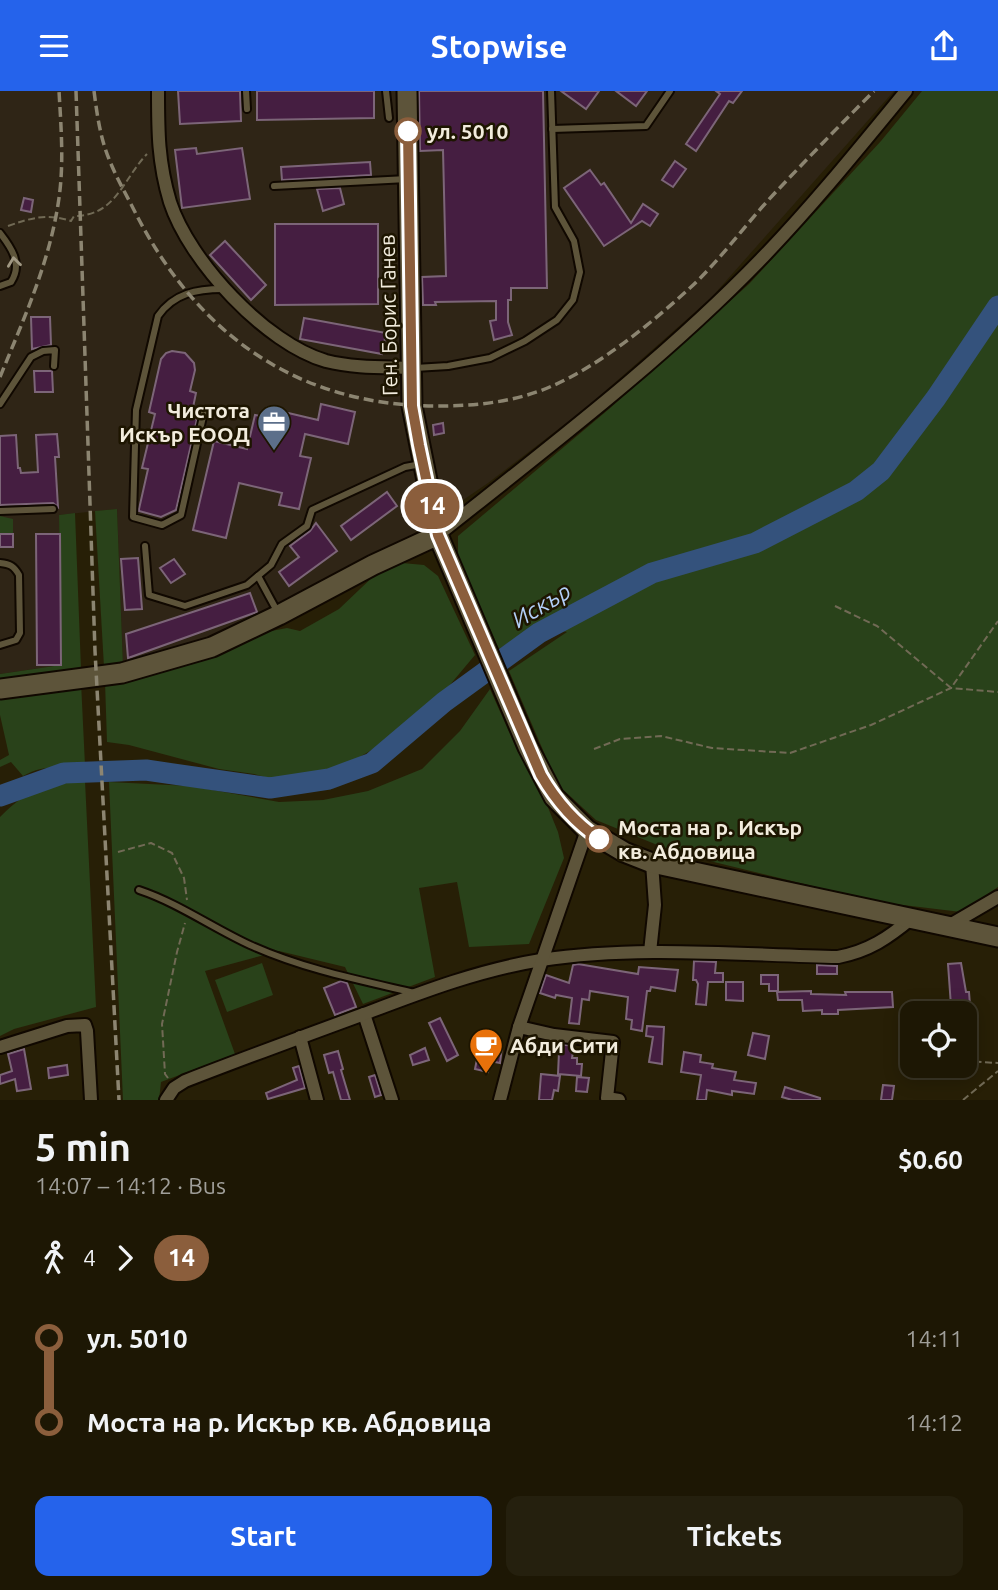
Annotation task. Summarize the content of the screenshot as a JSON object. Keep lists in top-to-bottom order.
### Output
{
  "streets": {
    "street": ["Ген. Борис Ганев"]
  },
  "water": ["Искър"],
  "places": {
    "other": ["ул. 5010", "Моста на р. Искър кв. Абдовица"],
    "office": ["Чистота Искър ЕООД"],
    "cafe": ["Абди Сити"]
  },
  "lines": ["bus line 14"],
  "page": {
    "header": "Stopwise",
    "on_map": "14",
    "heading": ["5 min", "14:07 – 14:12 · Bus", "$0.60"],
    "legs": ["4", "14"],
    "list": [
      {
        "name": "ул. 5010",
        "value": "14:11"
      },
      {
        "name": "Моста на р. Искър кв. Абдовица",
        "value": "14:12"
      }
    ],
    "buttons": ["Start", "Tickets"]
  }
}
